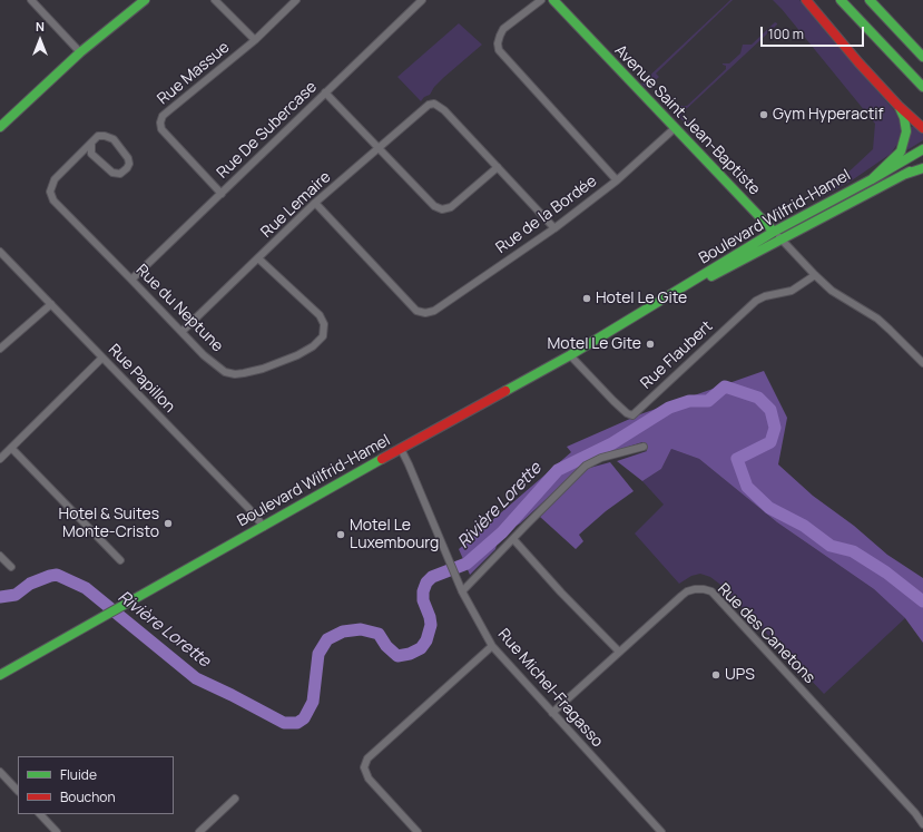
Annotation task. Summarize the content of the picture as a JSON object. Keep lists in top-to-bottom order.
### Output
{
  "streets": {
    "main road": ["Avenue Saint-Jean-Baptiste", "Boulevard Wilfrid-Hamel"],
    "street": [
      "Rue Massue",
      "Rue De Subercase",
      "Rue Lemaire",
      "Rue de la Bordée",
      "Rue du Neptune",
      "Rue Flaubert",
      "Rue Papillon",
      "Rue des Canetons",
      "Rue Michel-Fragasso"
    ]
  },
  "crossings": [
    ["Rue Massue", "Rue De Subercase"],
    ["Avenue Saint-Jean-Baptiste", "Rue de la Bordée"],
    ["Avenue Saint-Jean-Baptiste", "Boulevard Wilfrid-Hamel"],
    ["Avenue Saint-Jean-Baptiste", "Rue Flaubert"],
    ["Rue De Subercase", "Rue du Neptune"],
    ["Rue Lemaire", "Rue de la Bordée"],
    ["Rue Lemaire", "Rue du Neptune"],
    ["Boulevard Wilfrid-Hamel", "Rue Flaubert"],
    ["Boulevard Wilfrid-Hamel", "Rue Papillon"],
    ["Boulevard Wilfrid-Hamel", "Rue Michel-Fragasso"],
    ["Rue des Canetons", "Rue Michel-Fragasso"]
  ],
  "water": ["Rivière Lorette"],
  "places": [
    "Gym Hyperactif",
    "Hotel Le Gite",
    "Motel Le Gite",
    "Hotel & Suites Monte-Cristo",
    "Motel Le Luxembourg",
    "UPS"
  ],
  "legend": ["Fluide", "Bouchon"],
  "scale_bar": "100 m",
  "north": "top"
}
